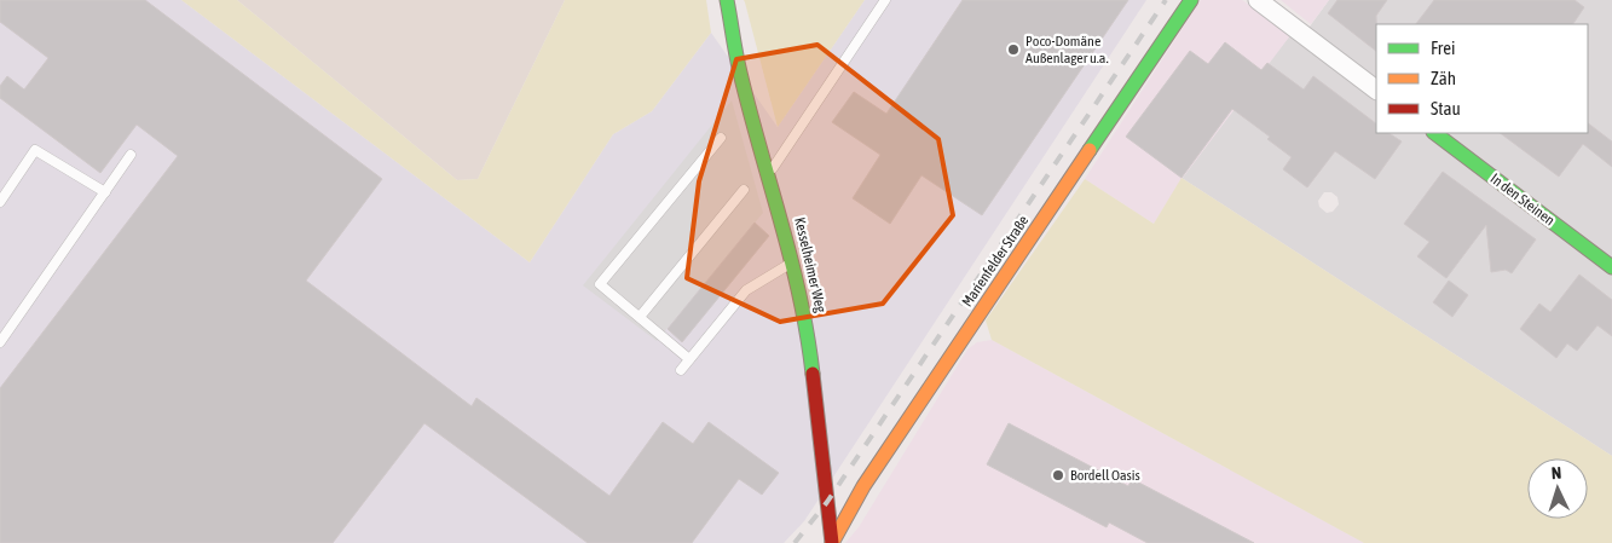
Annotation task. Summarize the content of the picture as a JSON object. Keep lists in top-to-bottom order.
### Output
{
  "streets": {
    "street": ["In den Steinen", "Marienfelder Straße", "Kesselheimer Weg"]
  },
  "crossings": [
    ["Marienfelder Straße", "Kesselheimer Weg"]
  ],
  "places": ["Poco-Domäne Außenlager u.a.", "Bordell Oasis"],
  "legend": ["Frei", "Zäh", "Stau"],
  "north": "top"
}
